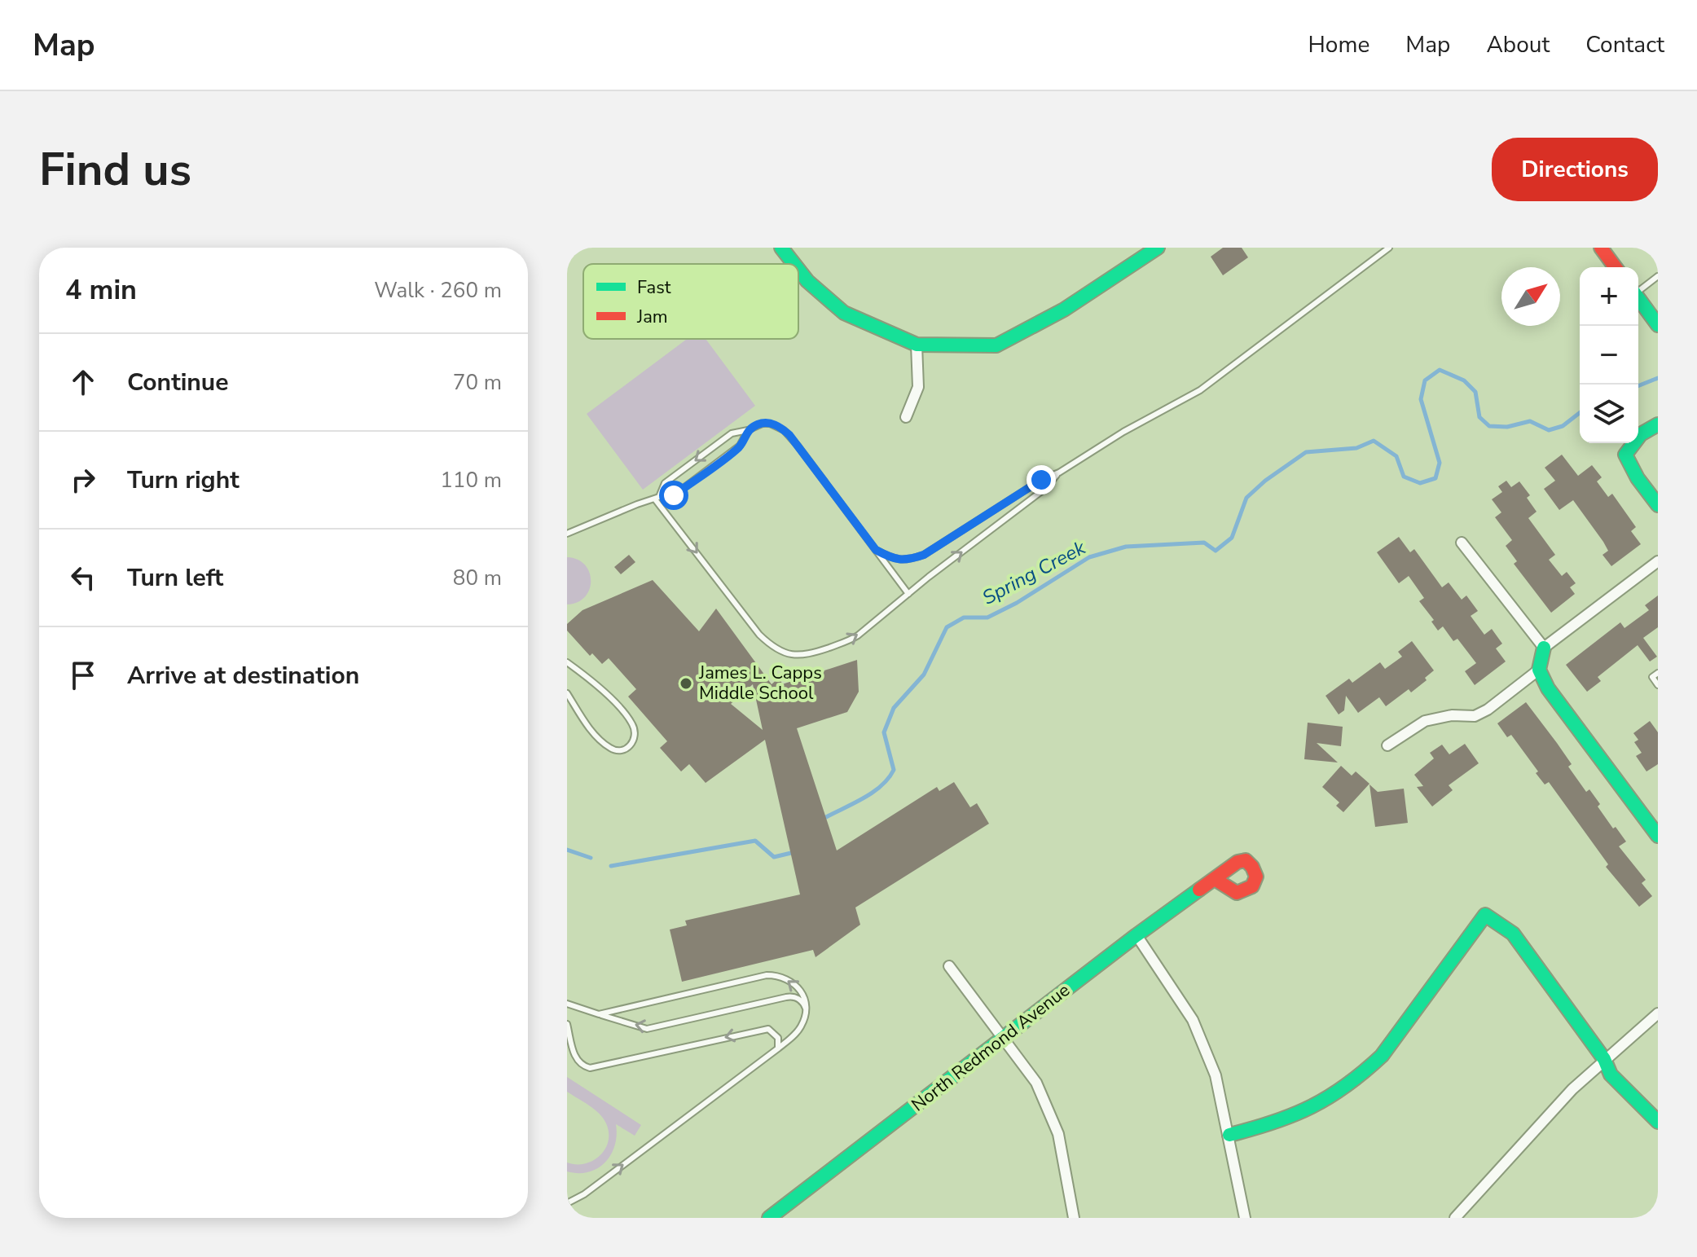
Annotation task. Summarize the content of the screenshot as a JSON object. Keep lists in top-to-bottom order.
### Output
{
  "streets": {
    "street": ["North Redmond Avenue"]
  },
  "water": ["Spring Creek"],
  "places": ["James L. Capps Middle School"],
  "legend": ["Fast", "Jam"],
  "north": "top right",
  "page": {
    "header": "Map",
    "nav": [
      "Home",
      "Map",
      "About",
      "Contact"
    ],
    "buttons": "Directions",
    "title": "Find us",
    "heading": ["4 min", "Walk · 260 m"],
    "map_buttons": ["+", "−"],
    "list": [
      ["Continue", "70 m"],
      ["Turn right", "110 m"],
      ["Turn left", "80 m"],
      "Arrive at destination"
    ]
  }
}
